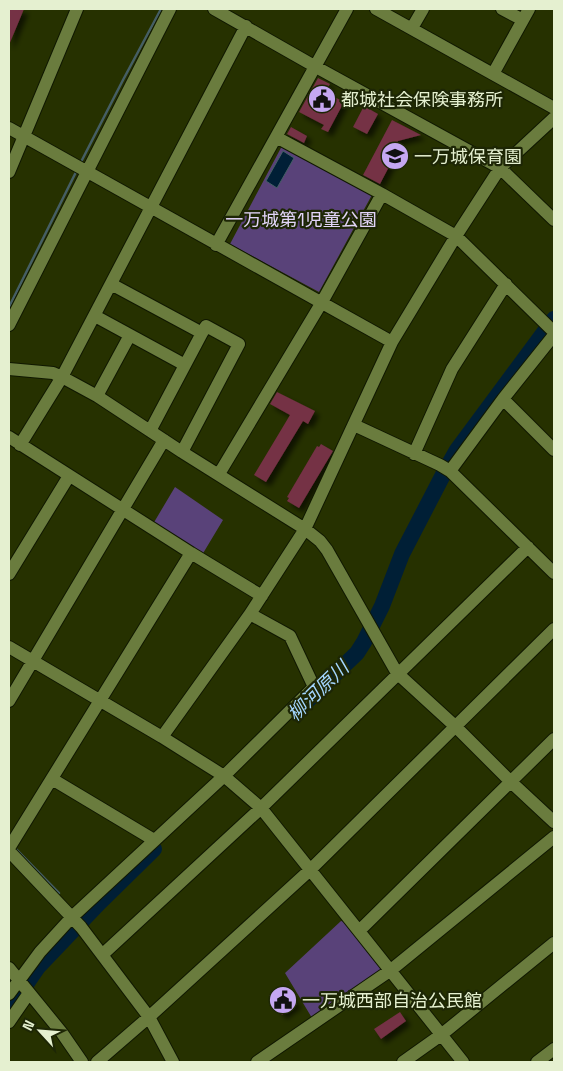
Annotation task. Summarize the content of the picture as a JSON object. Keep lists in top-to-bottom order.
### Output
{
  "water": ["柳河原川"],
  "parks": ["一万城第1児童公園"],
  "places": {
    "public building": ["都城社会保険事務所", "一万城西部自治公民館"],
    "school or university": ["一万城保育園"]
  },
  "north": "top left"
}
